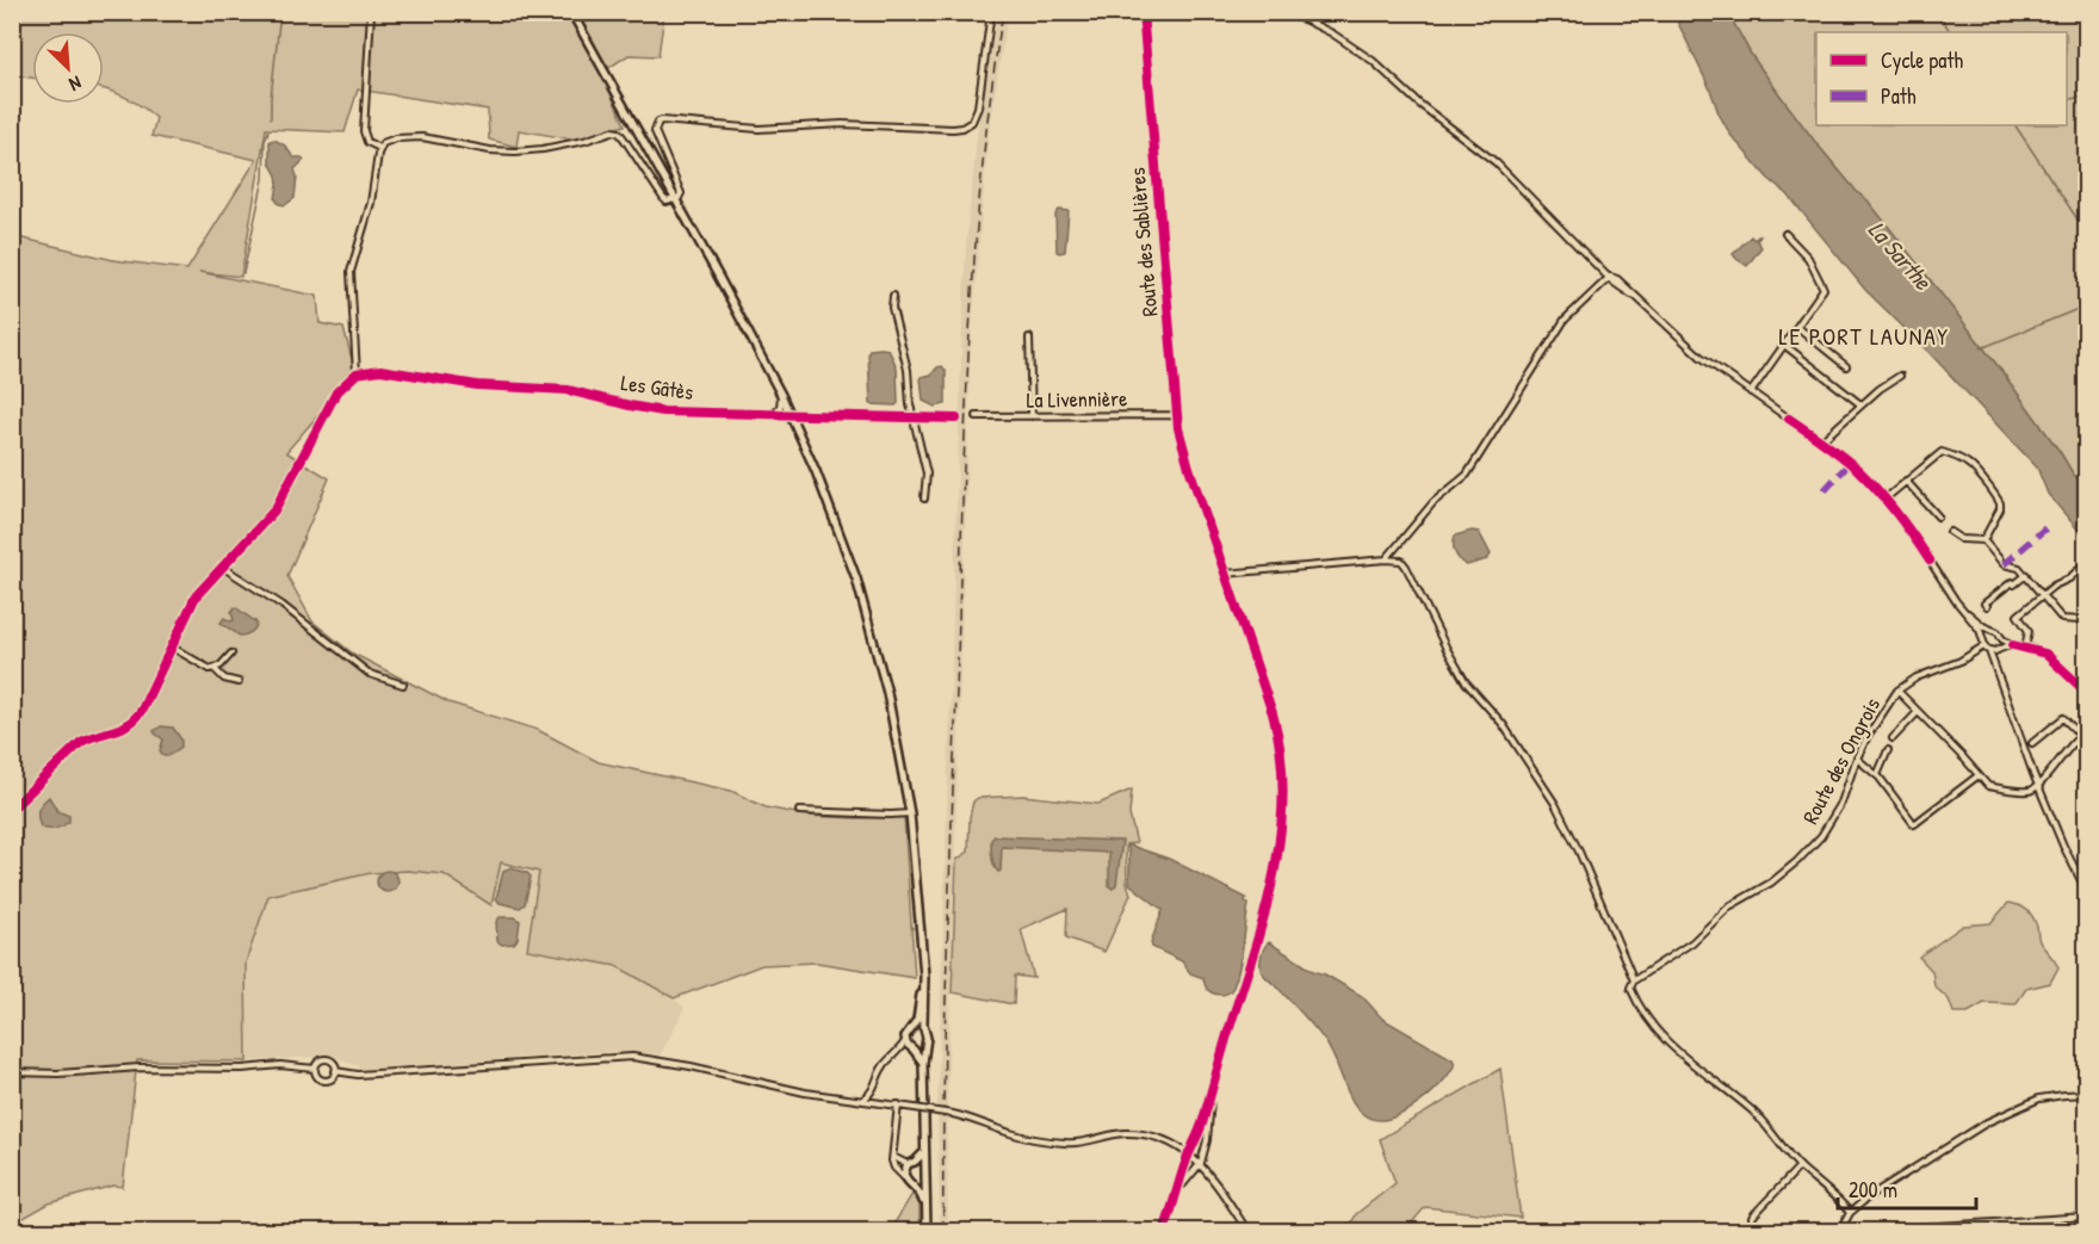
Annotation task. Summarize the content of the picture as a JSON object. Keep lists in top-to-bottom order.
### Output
{
  "streets": {
    "street": [
      "Route des Sablières",
      "Les Gâtès",
      "La Livennière",
      "Route des Ongrois"
    ]
  },
  "crossings": [
    ["Route des Sablières", "La Livennière"]
  ],
  "districts": ["LE PORT LAUNAY"],
  "water": ["La Sarthe"],
  "legend": ["Cycle path", "Path"],
  "scale_bar": "200 m",
  "north": "bottom right"
}
